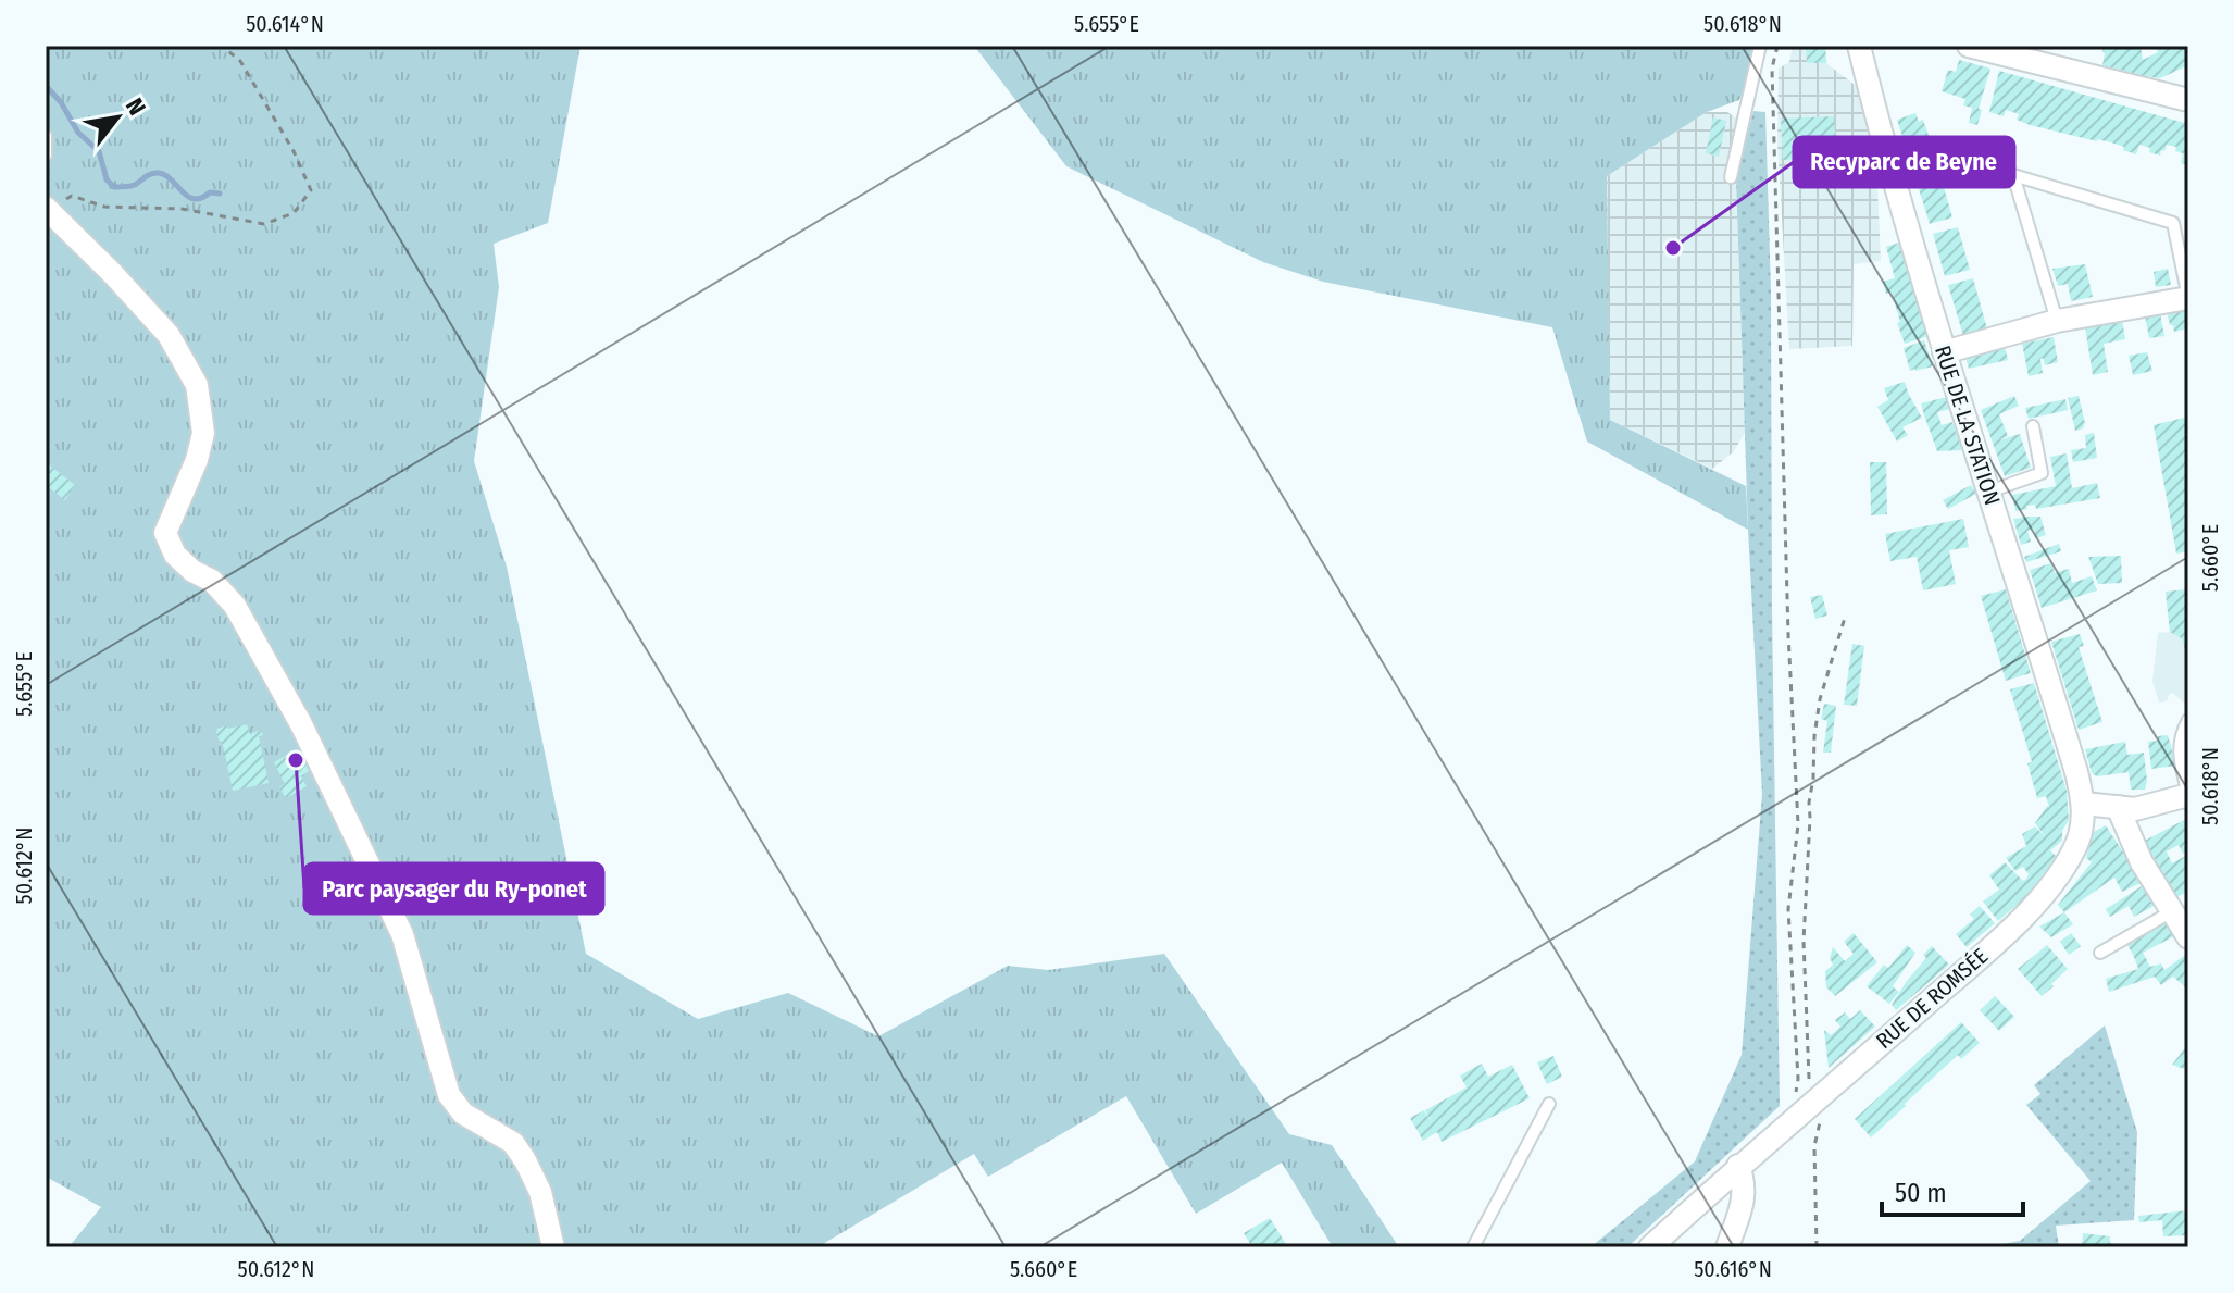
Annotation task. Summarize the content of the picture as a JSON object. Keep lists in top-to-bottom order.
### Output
{
  "streets": {
    "street": ["RUE DE LA STATION", "RUE DE ROMSÉE"]
  },
  "crossings": [
    ["RUE DE LA STATION", "RUE DE ROMSÉE"]
  ],
  "places": ["Recyparc de Beyne", "Parc paysager du Ry-ponet"],
  "scale_bar": "50 m",
  "north": "top right",
  "coordinates": [
    "50.614°N",
    "5.655°E",
    "50.618°N",
    "5.660°E",
    "50.612°N",
    "50.616°N"
  ]
}
